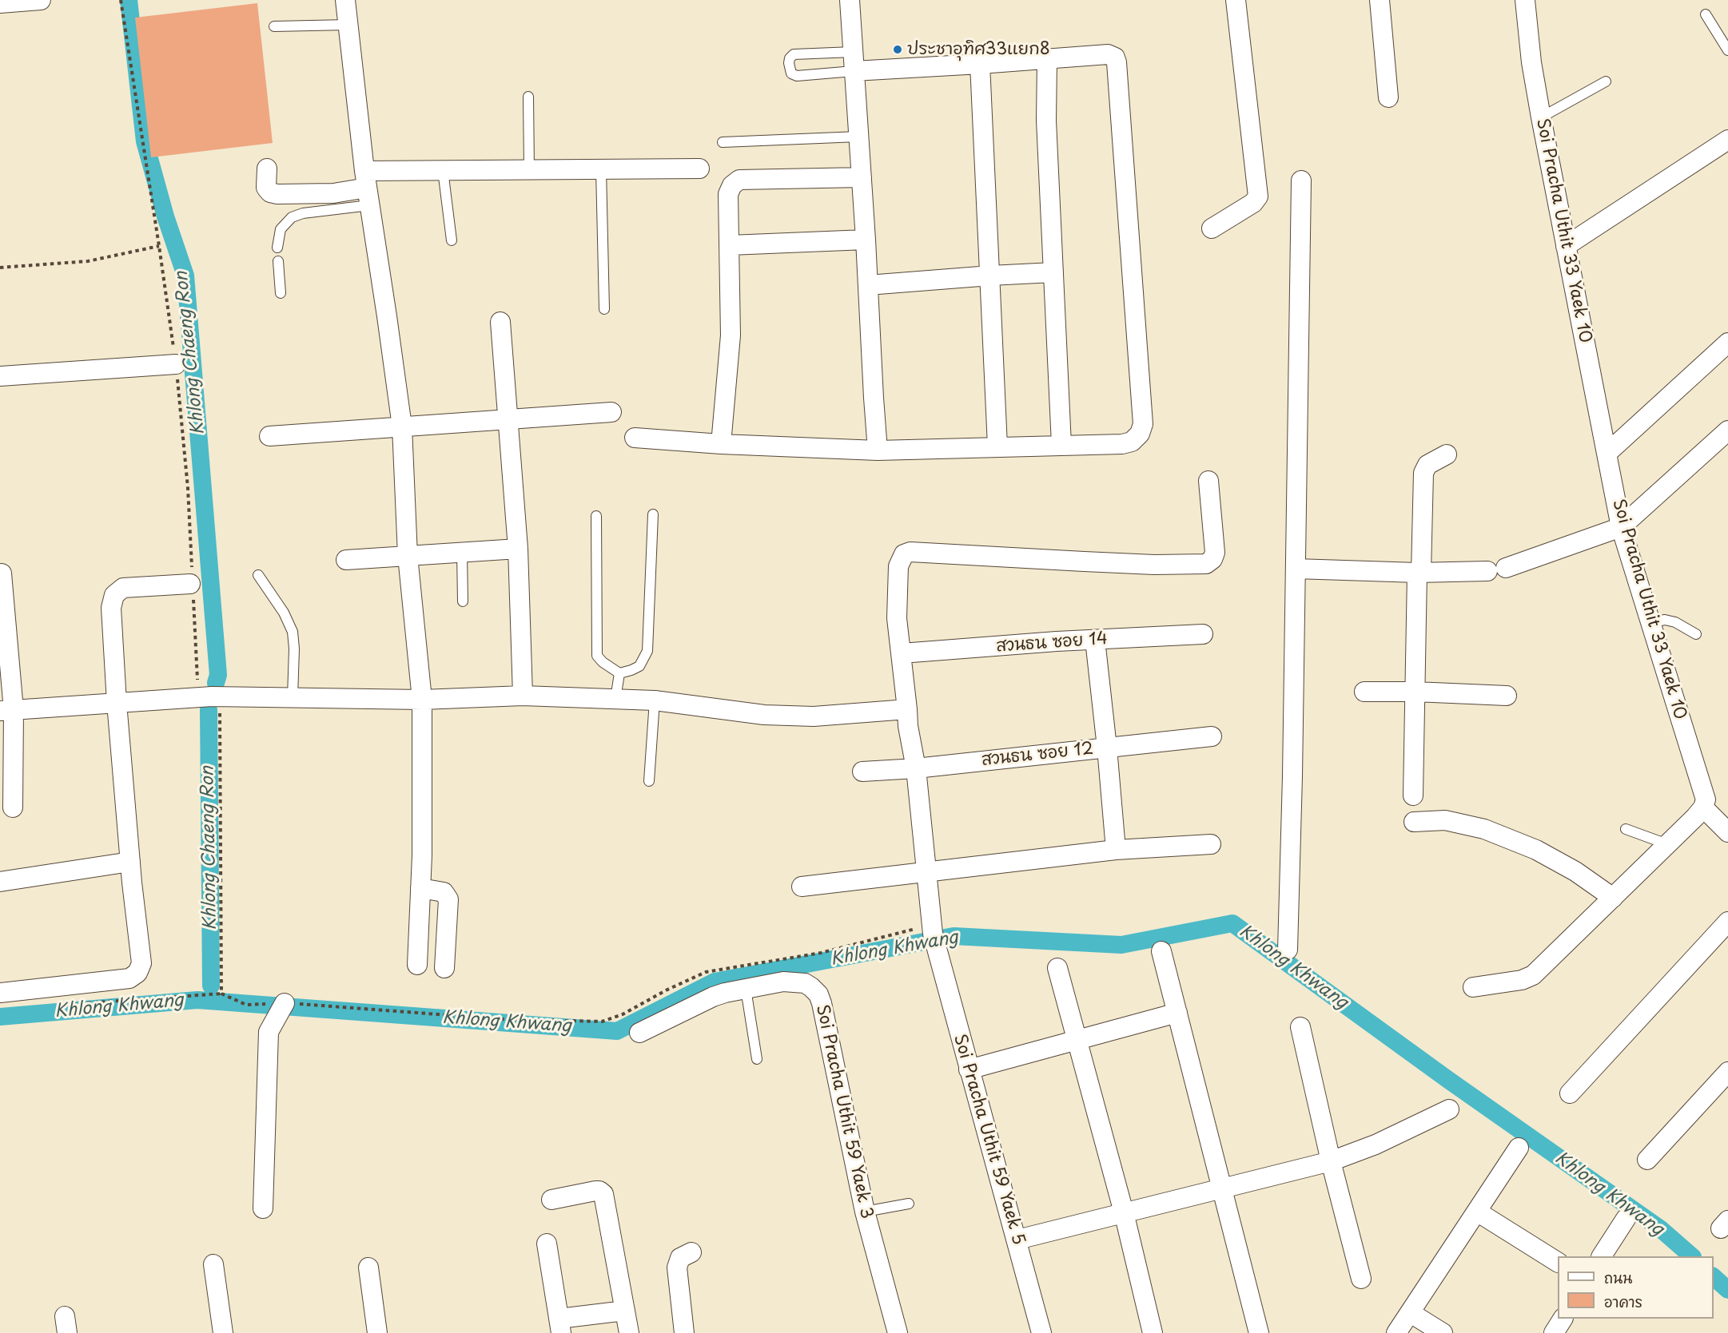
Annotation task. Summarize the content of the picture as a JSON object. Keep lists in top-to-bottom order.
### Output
{
  "streets": {
    "street": [
      "Soi Pracha Uthit 33 Yaek 10",
      "สวนธน ซอย 14",
      "สวนธน ซอย 12",
      "Soi Pracha Uthit 59 Yaek 3",
      "Soi Pracha Uthit 59 Yaek 5"
    ]
  },
  "crossings": [
    ["สวนธน ซอย 14", "Soi Pracha Uthit 59 Yaek 5"],
    ["สวนธน ซอย 12", "Soi Pracha Uthit 59 Yaek 5"]
  ],
  "water": ["Khlong Chaeng Ron", "Khlong Khwang"],
  "places": ["ประชาอุทิศ33แยก8"],
  "legend": ["ถนน", "อาคาร"]
}
